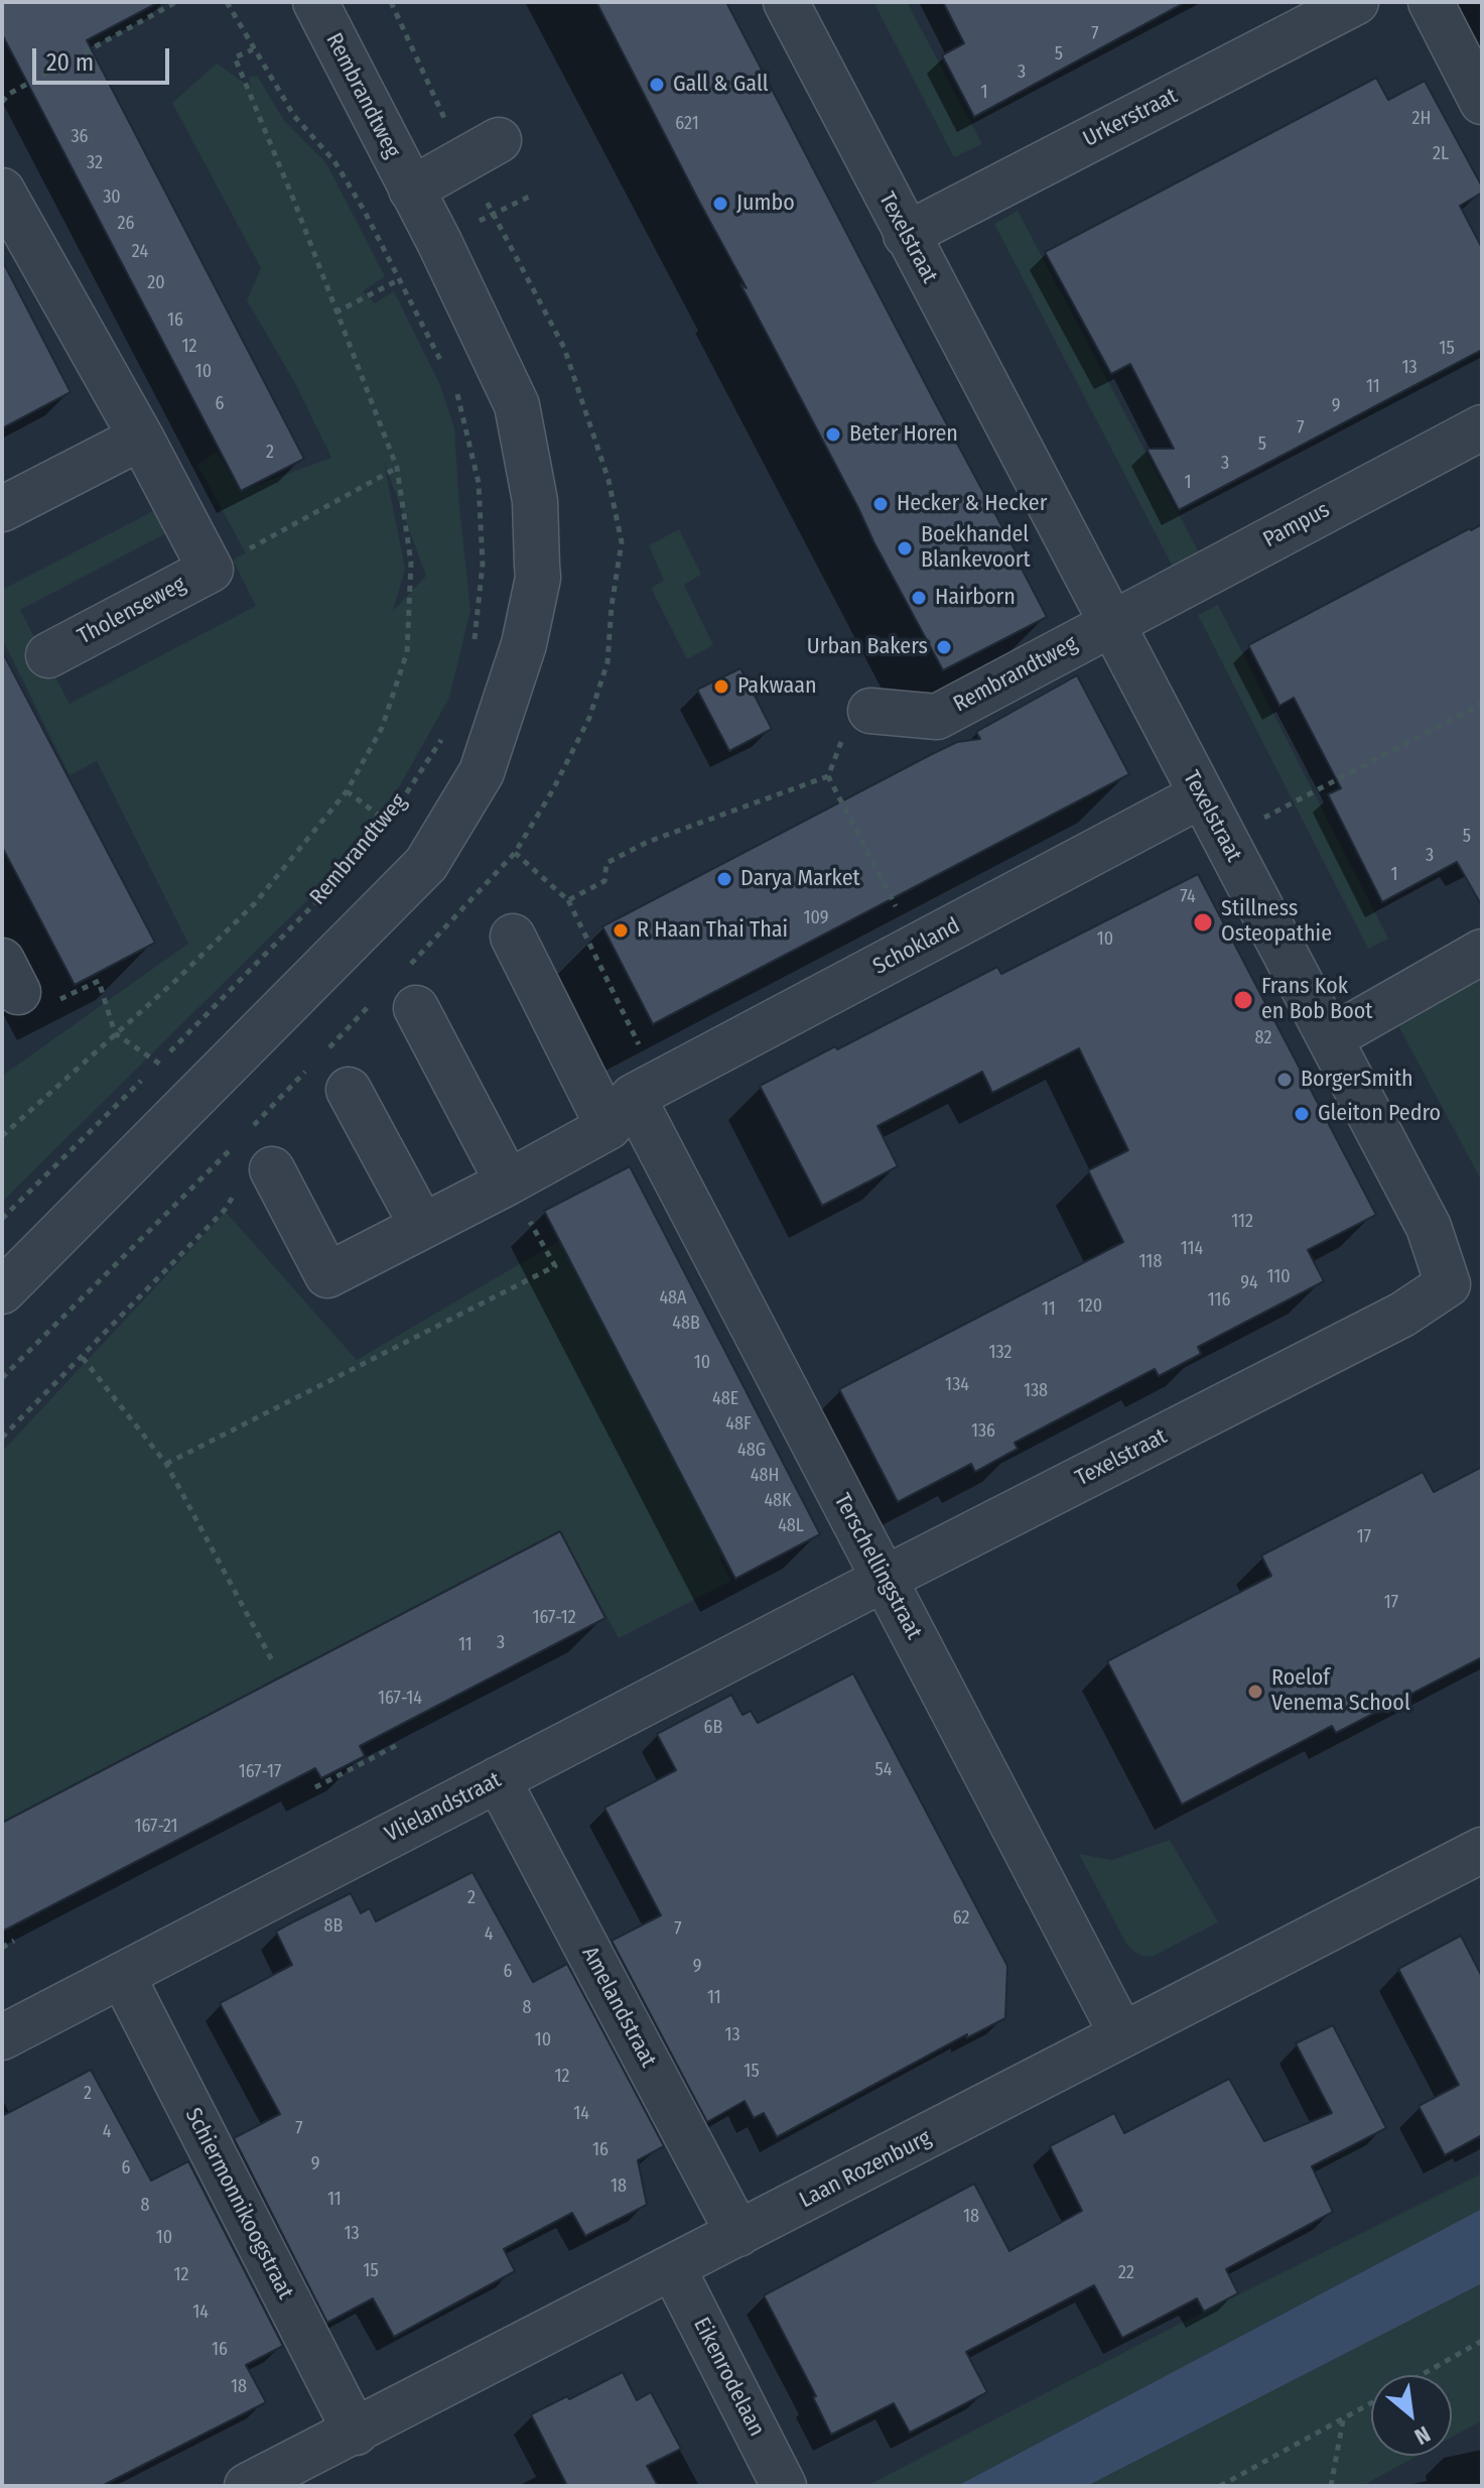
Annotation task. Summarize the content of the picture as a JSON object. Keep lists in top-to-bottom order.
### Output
{
  "streets": {
    "street": [
      "Rembrandtweg",
      "Urkerstraat",
      "Texelstraat",
      "Pampus",
      "Tholenseweg",
      "Schokland",
      "Terschellingstraat",
      "Vlielandstraat",
      "Amelandstraat",
      "Laan Rozenburg",
      "Schiermonnikoogstraat",
      "Eikenrodelaan"
    ]
  },
  "crossings": [
    ["Rembrandtweg", "Texelstraat"],
    ["Rembrandtweg", "Pampus"],
    ["Urkerstraat", "Texelstraat"],
    ["Texelstraat", "Pampus"],
    ["Texelstraat", "Schokland"],
    ["Texelstraat", "Terschellingstraat"],
    ["Texelstraat", "Vlielandstraat"],
    ["Schokland", "Terschellingstraat"],
    ["Terschellingstraat", "Vlielandstraat"],
    ["Terschellingstraat", "Laan Rozenburg"],
    ["Vlielandstraat", "Amelandstraat"],
    ["Vlielandstraat", "Schiermonnikoogstraat"],
    ["Amelandstraat", "Laan Rozenburg"],
    ["Laan Rozenburg", "Schiermonnikoogstraat"],
    ["Laan Rozenburg", "Eikenrodelaan"]
  ],
  "places": [
    "Gall & Gall",
    "Jumbo",
    "Beter Horen",
    "Hecker & Hecker",
    "Boekhandel Blankevoort",
    "Hairborn",
    "Urban Bakers",
    "Pakwaan",
    "Darya Market",
    "Stillness Osteopathie",
    "R Haan Thai Thai",
    "Frans Kok en Bob Boot",
    "BorgerSmith",
    "Gleiton Pedro",
    "Roelof Venema School"
  ],
  "house_numbers": [
    "7",
    "5",
    "3",
    "1",
    "2H",
    "621",
    "36",
    "2L",
    "32",
    "30",
    "26",
    "24",
    "20",
    "16",
    "12",
    "15",
    "13",
    "10",
    "11",
    "6",
    "9",
    "7",
    "5",
    "2",
    "3",
    "1",
    "5",
    "3",
    "1",
    "74",
    "109",
    "10",
    "82",
    "112",
    "114",
    "118",
    "110",
    "94",
    "48A",
    "116",
    "120",
    "11",
    "48B",
    "132",
    "10",
    "134",
    "138",
    "48E",
    "48F",
    "136",
    "48G",
    "48H",
    "48K",
    "48L",
    "17",
    "17",
    "167-12",
    "3",
    "11",
    "167-14",
    "6B",
    "54",
    "167-17",
    "167-21",
    "2",
    "62",
    "8B",
    "7",
    "4",
    "9",
    "6",
    "11",
    "8",
    "13",
    "10",
    "15",
    "12",
    "2",
    "14",
    "7",
    "4",
    "16",
    "9",
    "6",
    "18",
    "11",
    "8",
    "18",
    "13",
    "10",
    "15",
    "22",
    "12",
    "14",
    "16",
    "18"
  ],
  "scale_bar": "20 m",
  "north": "bottom right"
}
